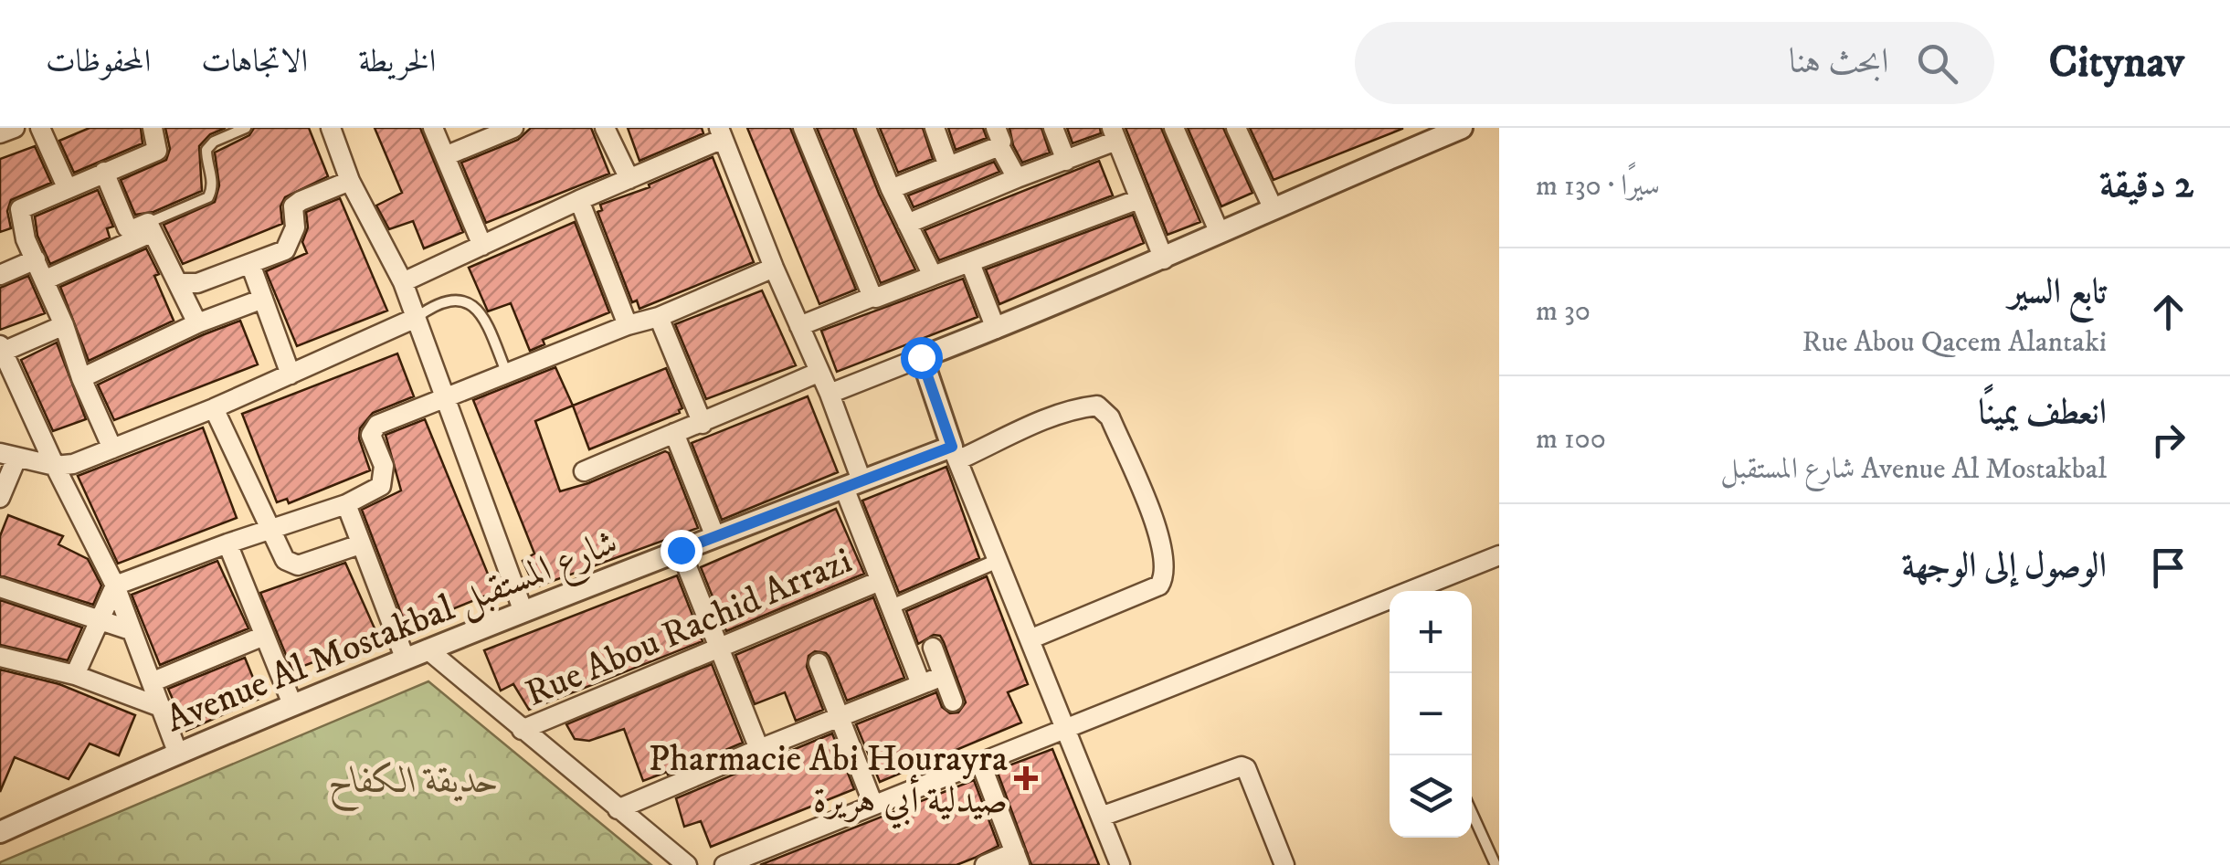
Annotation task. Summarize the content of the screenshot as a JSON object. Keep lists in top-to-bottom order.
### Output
{
  "streets": {
    "street": ["Rue Abou Rachid Arrazi", "Avenue Al Mostakbal شارع المستقبل"]
  },
  "parks": ["حديقة الكفاح"],
  "places": {
    "health": ["Pharmacie Abi Hourayra صيدلية أبي هريرة"]
  },
  "page": {
    "header": "Citynav",
    "search": "ابحث هنا",
    "nav": ["الخريطة", "الاتجاهات", "المحفوظات"],
    "heading": ["2 دقيقة", "سيرًا · 130 m"],
    "list": [
      ["تابع السير", "Rue Abou Qacem Alantaki", "30 m"],
      ["انعطف يمينًا", "Avenue Al Mostakbal شارع المستقبل", "100 m"],
      "الوصول إلى الوجهة"
    ],
    "map_buttons": ["+", "−"]
  }
}
